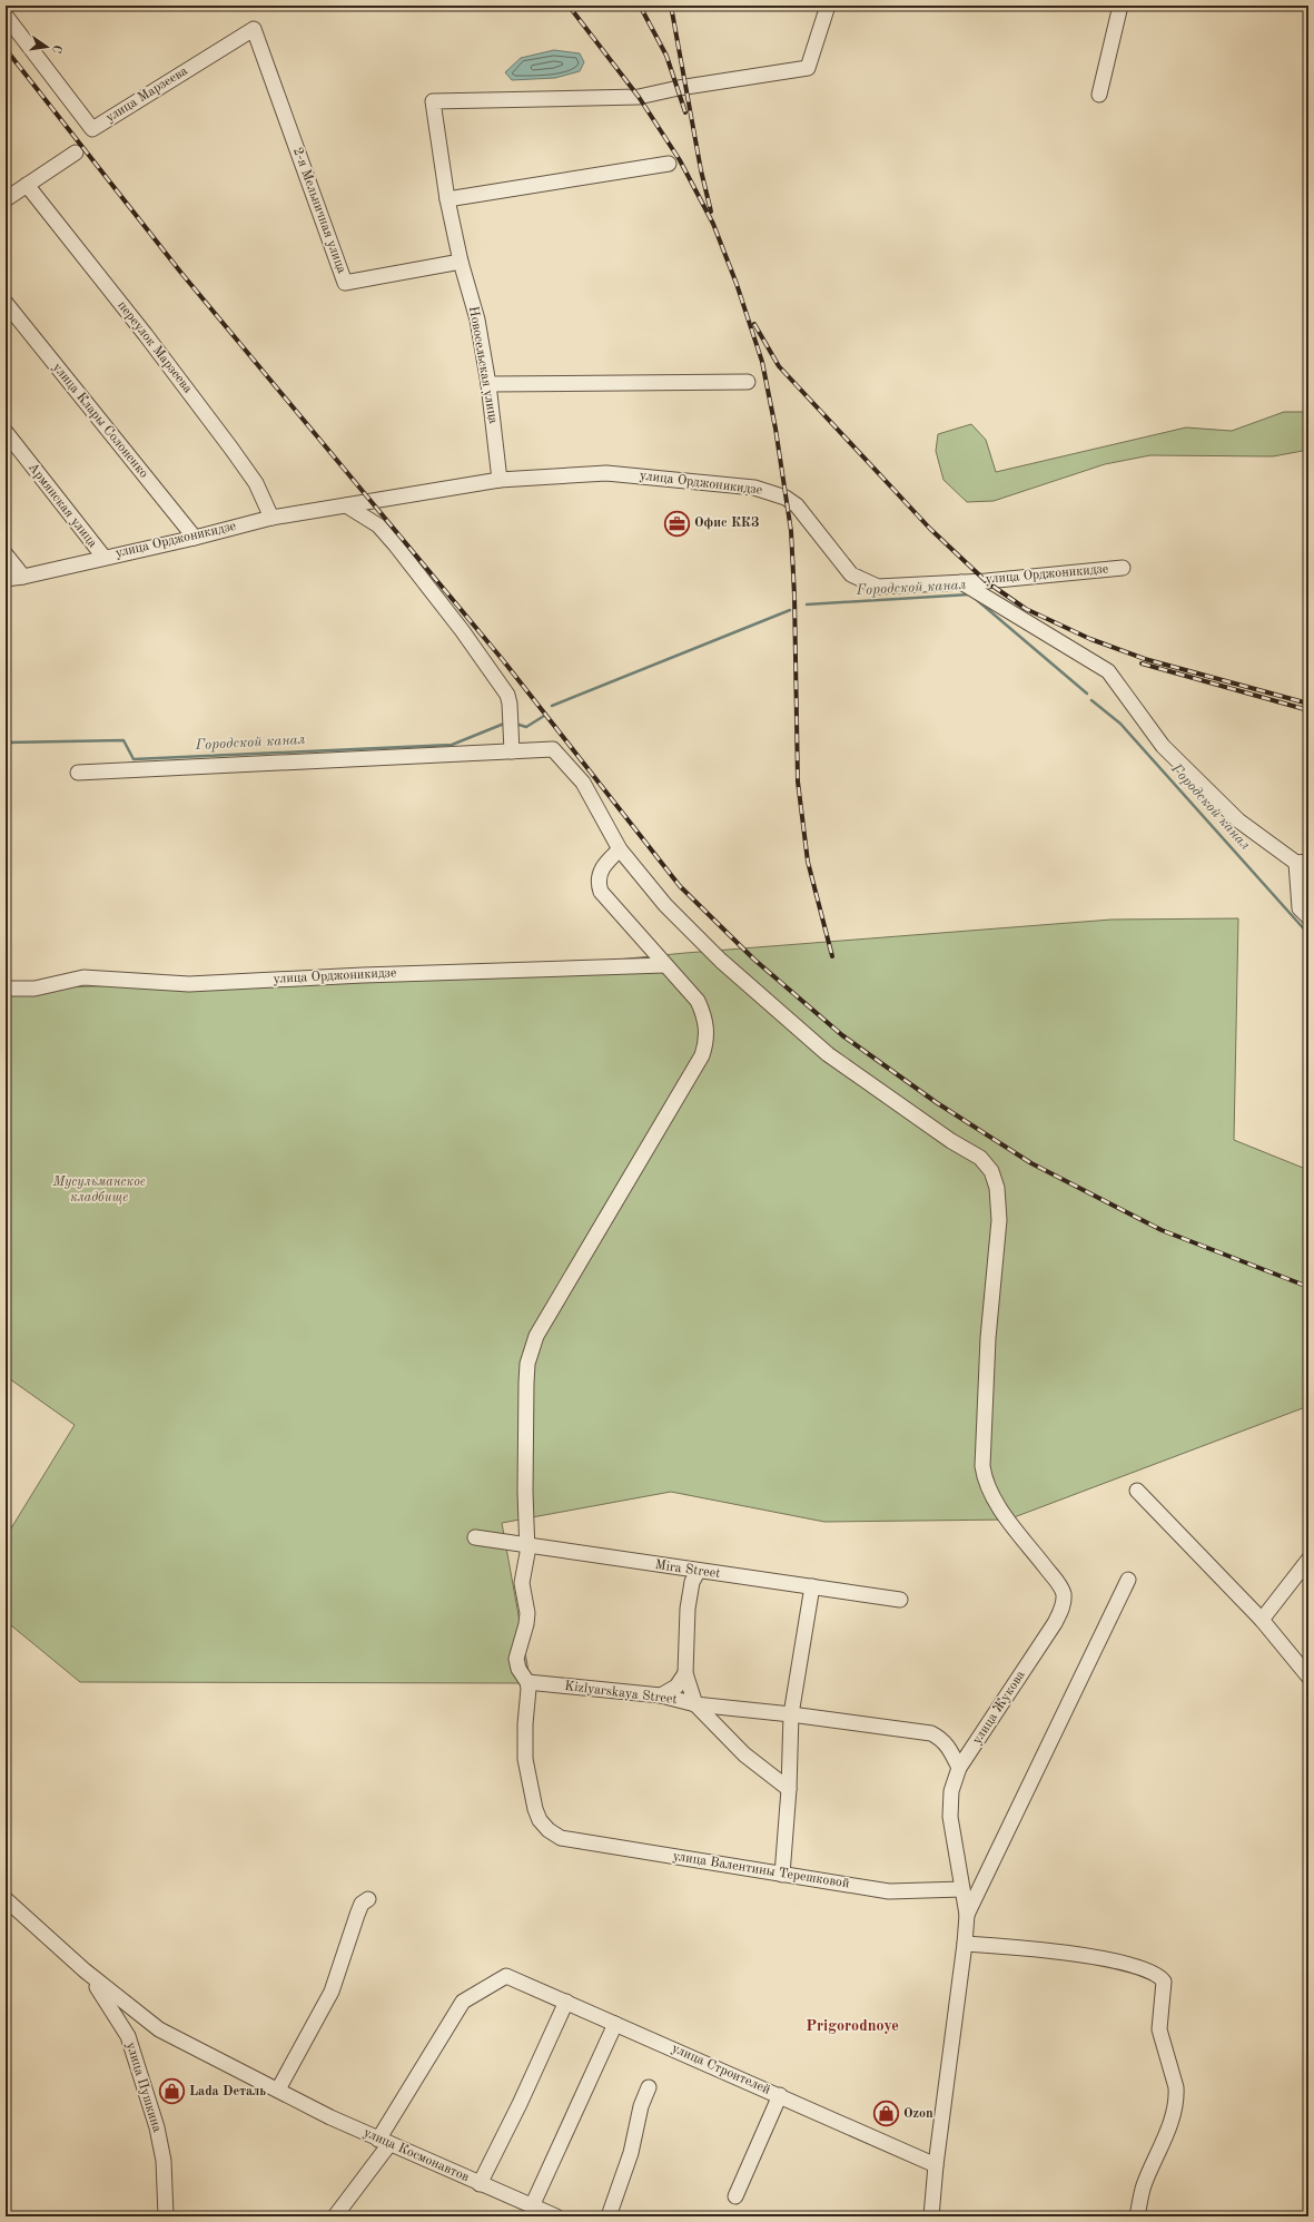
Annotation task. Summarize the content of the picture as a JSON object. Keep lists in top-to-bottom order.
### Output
{
  "streets": {
    "street": [
      "улица Марзеева",
      "2-я Мельничная улица",
      "переулок Марзеева",
      "Новосельская улица",
      "улица Клары Солоненко",
      "улица Орджоникидзе",
      "Армянская улица",
      "Mira Street",
      "Kizlyarskaya Street",
      "улица Жукова",
      "улица Валентины Терешковой",
      "улица Строителей",
      "улица Пушкина",
      "улица Космонавтов"
    ]
  },
  "crossings": [
    ["улица Марзеева", "2-я Мельничная улица"],
    ["2-я Мельничная улица", "Новосельская улица"],
    ["переулок Марзеева", "улица Орджоникидзе"],
    ["Новосельская улица", "улица Орджоникидзе"],
    ["улица Клары Солоненко", "улица Орджоникидзе"],
    ["улица Орджоникидзе", "Армянская улица"],
    ["Kizlyarskaya Street", "улица Валентины Терешковой"],
    ["улица Жукова", "улица Валентины Терешковой"],
    ["улица Жукова", "улица Строителей"],
    ["улица Строителей", "улица Космонавтов"],
    ["улица Пушкина", "улица Космонавтов"]
  ],
  "districts": ["Prigorodnoye"],
  "water": ["Городской канал"],
  "parks": ["Мусульманское кладбище"],
  "places": {
    "office": ["Офис ККЗ"],
    "shop": ["Lada Dеталь", "Ozon"]
  },
  "north": "right"
}
